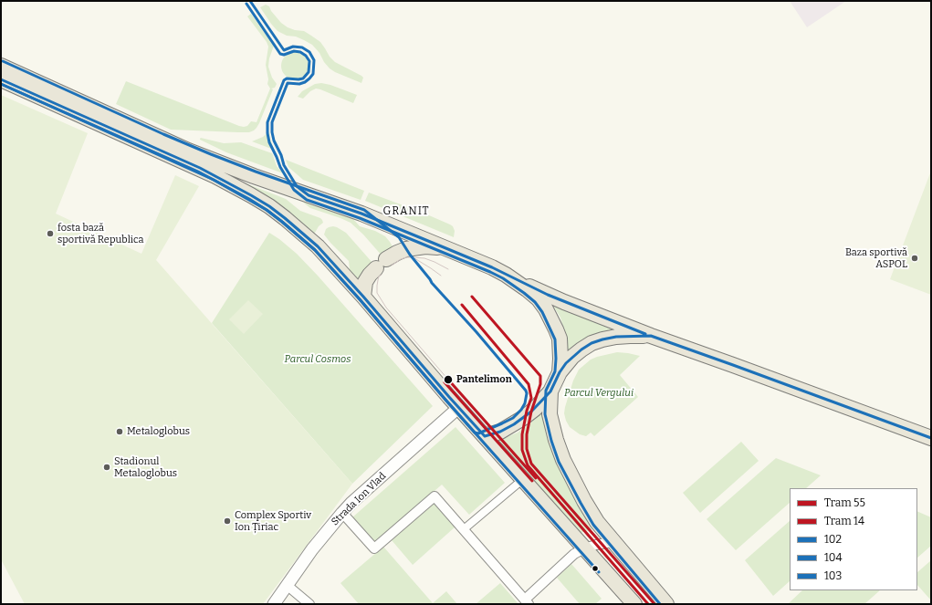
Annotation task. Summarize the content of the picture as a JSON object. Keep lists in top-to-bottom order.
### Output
{
  "streets": {
    "street": ["Strada Ion Vlad"]
  },
  "districts": ["GRANIT"],
  "parks": ["Parcul Cosmos", "Parcul Vergului"],
  "places": [
    "fosta bază sportivă Republica",
    "Baza sportivă ASPOL",
    "Pantelimon",
    "Metaloglobus",
    "Stadionul Metaloglobus",
    "Complex Sportiv Ion Țiriac"
  ],
  "lines": [
    "transit line 102",
    "transit line 104",
    "transit line 103",
    "tram line 55",
    "tram line 14"
  ],
  "legend": [
    "Tram 55",
    "Tram 14",
    "102",
    "104",
    "103"
  ]
}
